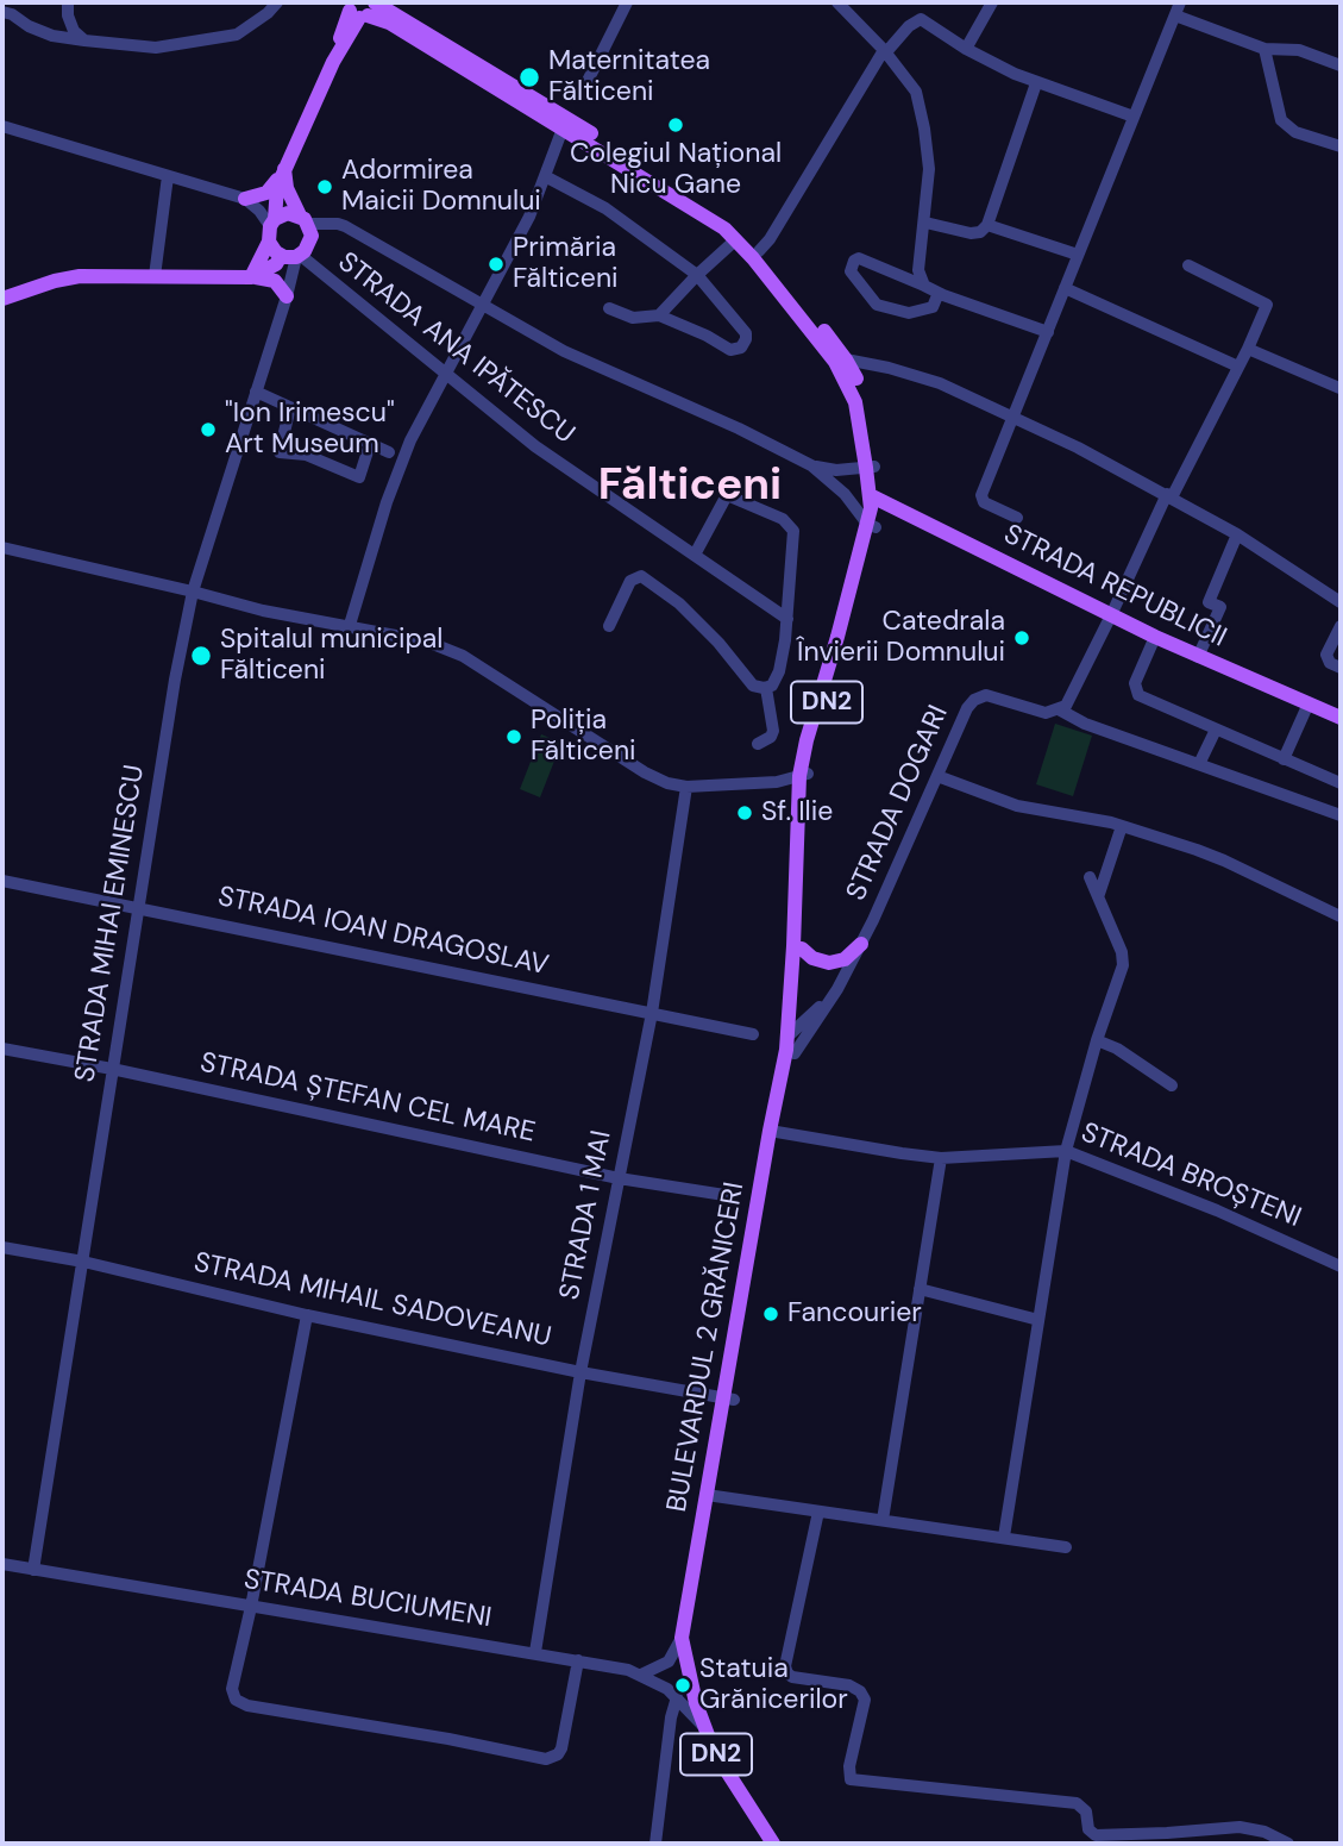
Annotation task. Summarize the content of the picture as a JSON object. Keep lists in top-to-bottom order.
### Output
{
  "streets": {
    "main road": ["STRADA REPUBLICII", "DN2", "BULEVARDUL 2 GRĂNICERI"],
    "street": [
      "STRADA ANA IPĂTESCU",
      "STRADA DOGARI",
      "STRADA MIHAI EMINESCU",
      "STRADA IOAN DRAGOSLAV",
      "STRADA ȘTEFAN CEL MARE",
      "STRADA BROȘTENI",
      "STRADA 1 MAI",
      "STRADA MIHAIL SADOVEANU",
      "STRADA BUCIUMENI"
    ]
  },
  "crossings": [
    ["STRADA ANA IPĂTESCU", "STRADA MIHAI EMINESCU"],
    ["STRADA REPUBLICII", "DN2"],
    ["DN2", "STRADA DOGARI"],
    ["DN2", "BULEVARDUL 2 GRĂNICERI"],
    ["STRADA DOGARI", "BULEVARDUL 2 GRĂNICERI"],
    ["STRADA MIHAI EMINESCU", "STRADA IOAN DRAGOSLAV"],
    ["STRADA MIHAI EMINESCU", "STRADA ȘTEFAN CEL MARE"],
    ["STRADA MIHAI EMINESCU", "STRADA MIHAIL SADOVEANU"],
    ["STRADA MIHAI EMINESCU", "STRADA BUCIUMENI"],
    ["STRADA IOAN DRAGOSLAV", "STRADA 1 MAI"],
    ["STRADA ȘTEFAN CEL MARE", "STRADA 1 MAI"],
    ["STRADA BROȘTENI", "BULEVARDUL 2 GRĂNICERI"],
    ["STRADA 1 MAI", "STRADA MIHAIL SADOVEANU"],
    ["STRADA 1 MAI", "STRADA BUCIUMENI"],
    ["STRADA MIHAIL SADOVEANU", "BULEVARDUL 2 GRĂNICERI"],
    ["BULEVARDUL 2 GRĂNICERI", "STRADA BUCIUMENI"]
  ],
  "districts": ["Fălticeni"],
  "places": [
    "Maternitatea Fălticeni",
    "Colegiul Național Nicu Gane",
    "Adormirea Maicii Domnului",
    "Primăria Fălticeni",
    "\"Ion Irimescu\" Art Museum",
    "Catedrala Învierii Domnului",
    "Spitalul municipal Fălticeni",
    "Poliția Fălticeni",
    "Sf. Ilie",
    "Fancourier",
    "Statuia Grănicerilor"
  ]
}
